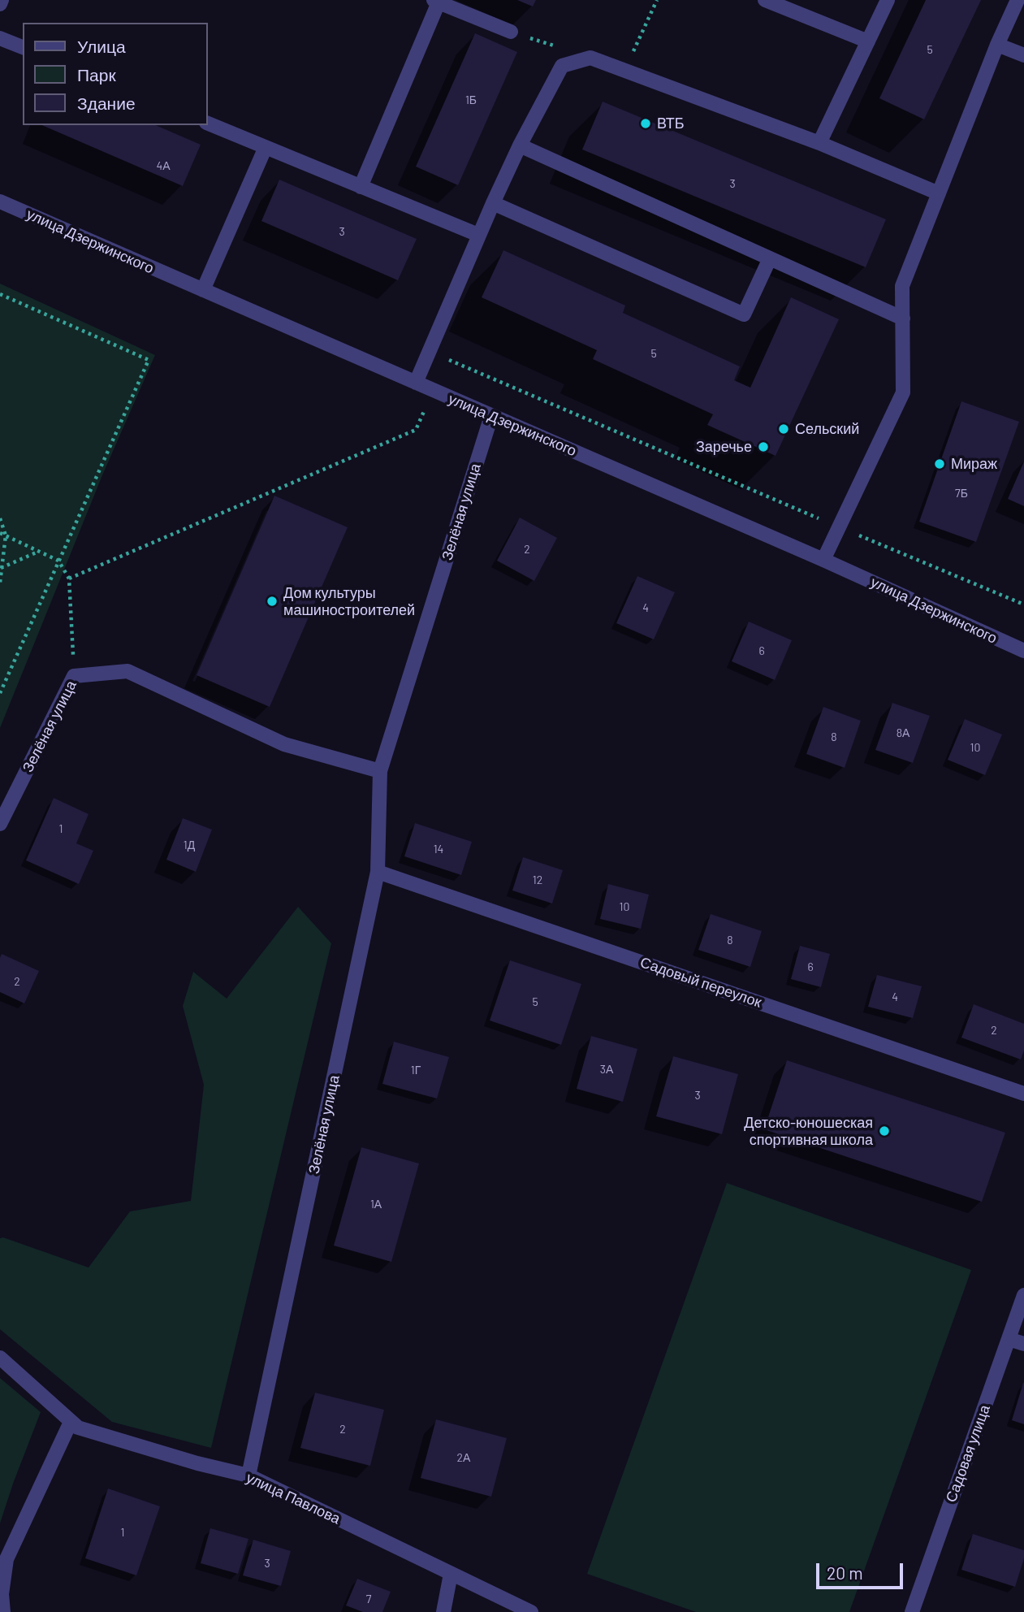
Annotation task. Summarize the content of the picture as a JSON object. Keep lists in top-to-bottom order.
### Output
{
  "streets": {
    "street": [
      "улица Дзержинского",
      "Зелёная улица",
      "Садовый переулок",
      "Садовая улица",
      "улица Павлова"
    ]
  },
  "crossings": [
    ["улица Дзержинского", "Зелёная улица"],
    ["Зелёная улица", "Садовый переулок"],
    ["Зелёная улица", "улица Павлова"]
  ],
  "places": [
    "ВТБ",
    "Сельский",
    "Заречье",
    "Мираж",
    "Дом культуры машиностроителей",
    "Детско-юношеская спортивная школа"
  ],
  "house_numbers": [
    "5",
    "1Б",
    "4А",
    "3",
    "3",
    "5",
    "7Б",
    "2",
    "4",
    "6",
    "8А",
    "8",
    "10",
    "1",
    "1Д",
    "14",
    "12",
    "10",
    "8",
    "6",
    "2",
    "4",
    "5",
    "2",
    "3А",
    "1Г",
    "3",
    "1А",
    "2",
    "2А",
    "1",
    "3",
    "7"
  ],
  "legend": ["Улица", "Парк", "Здание"],
  "scale_bar": "20 m"
}
